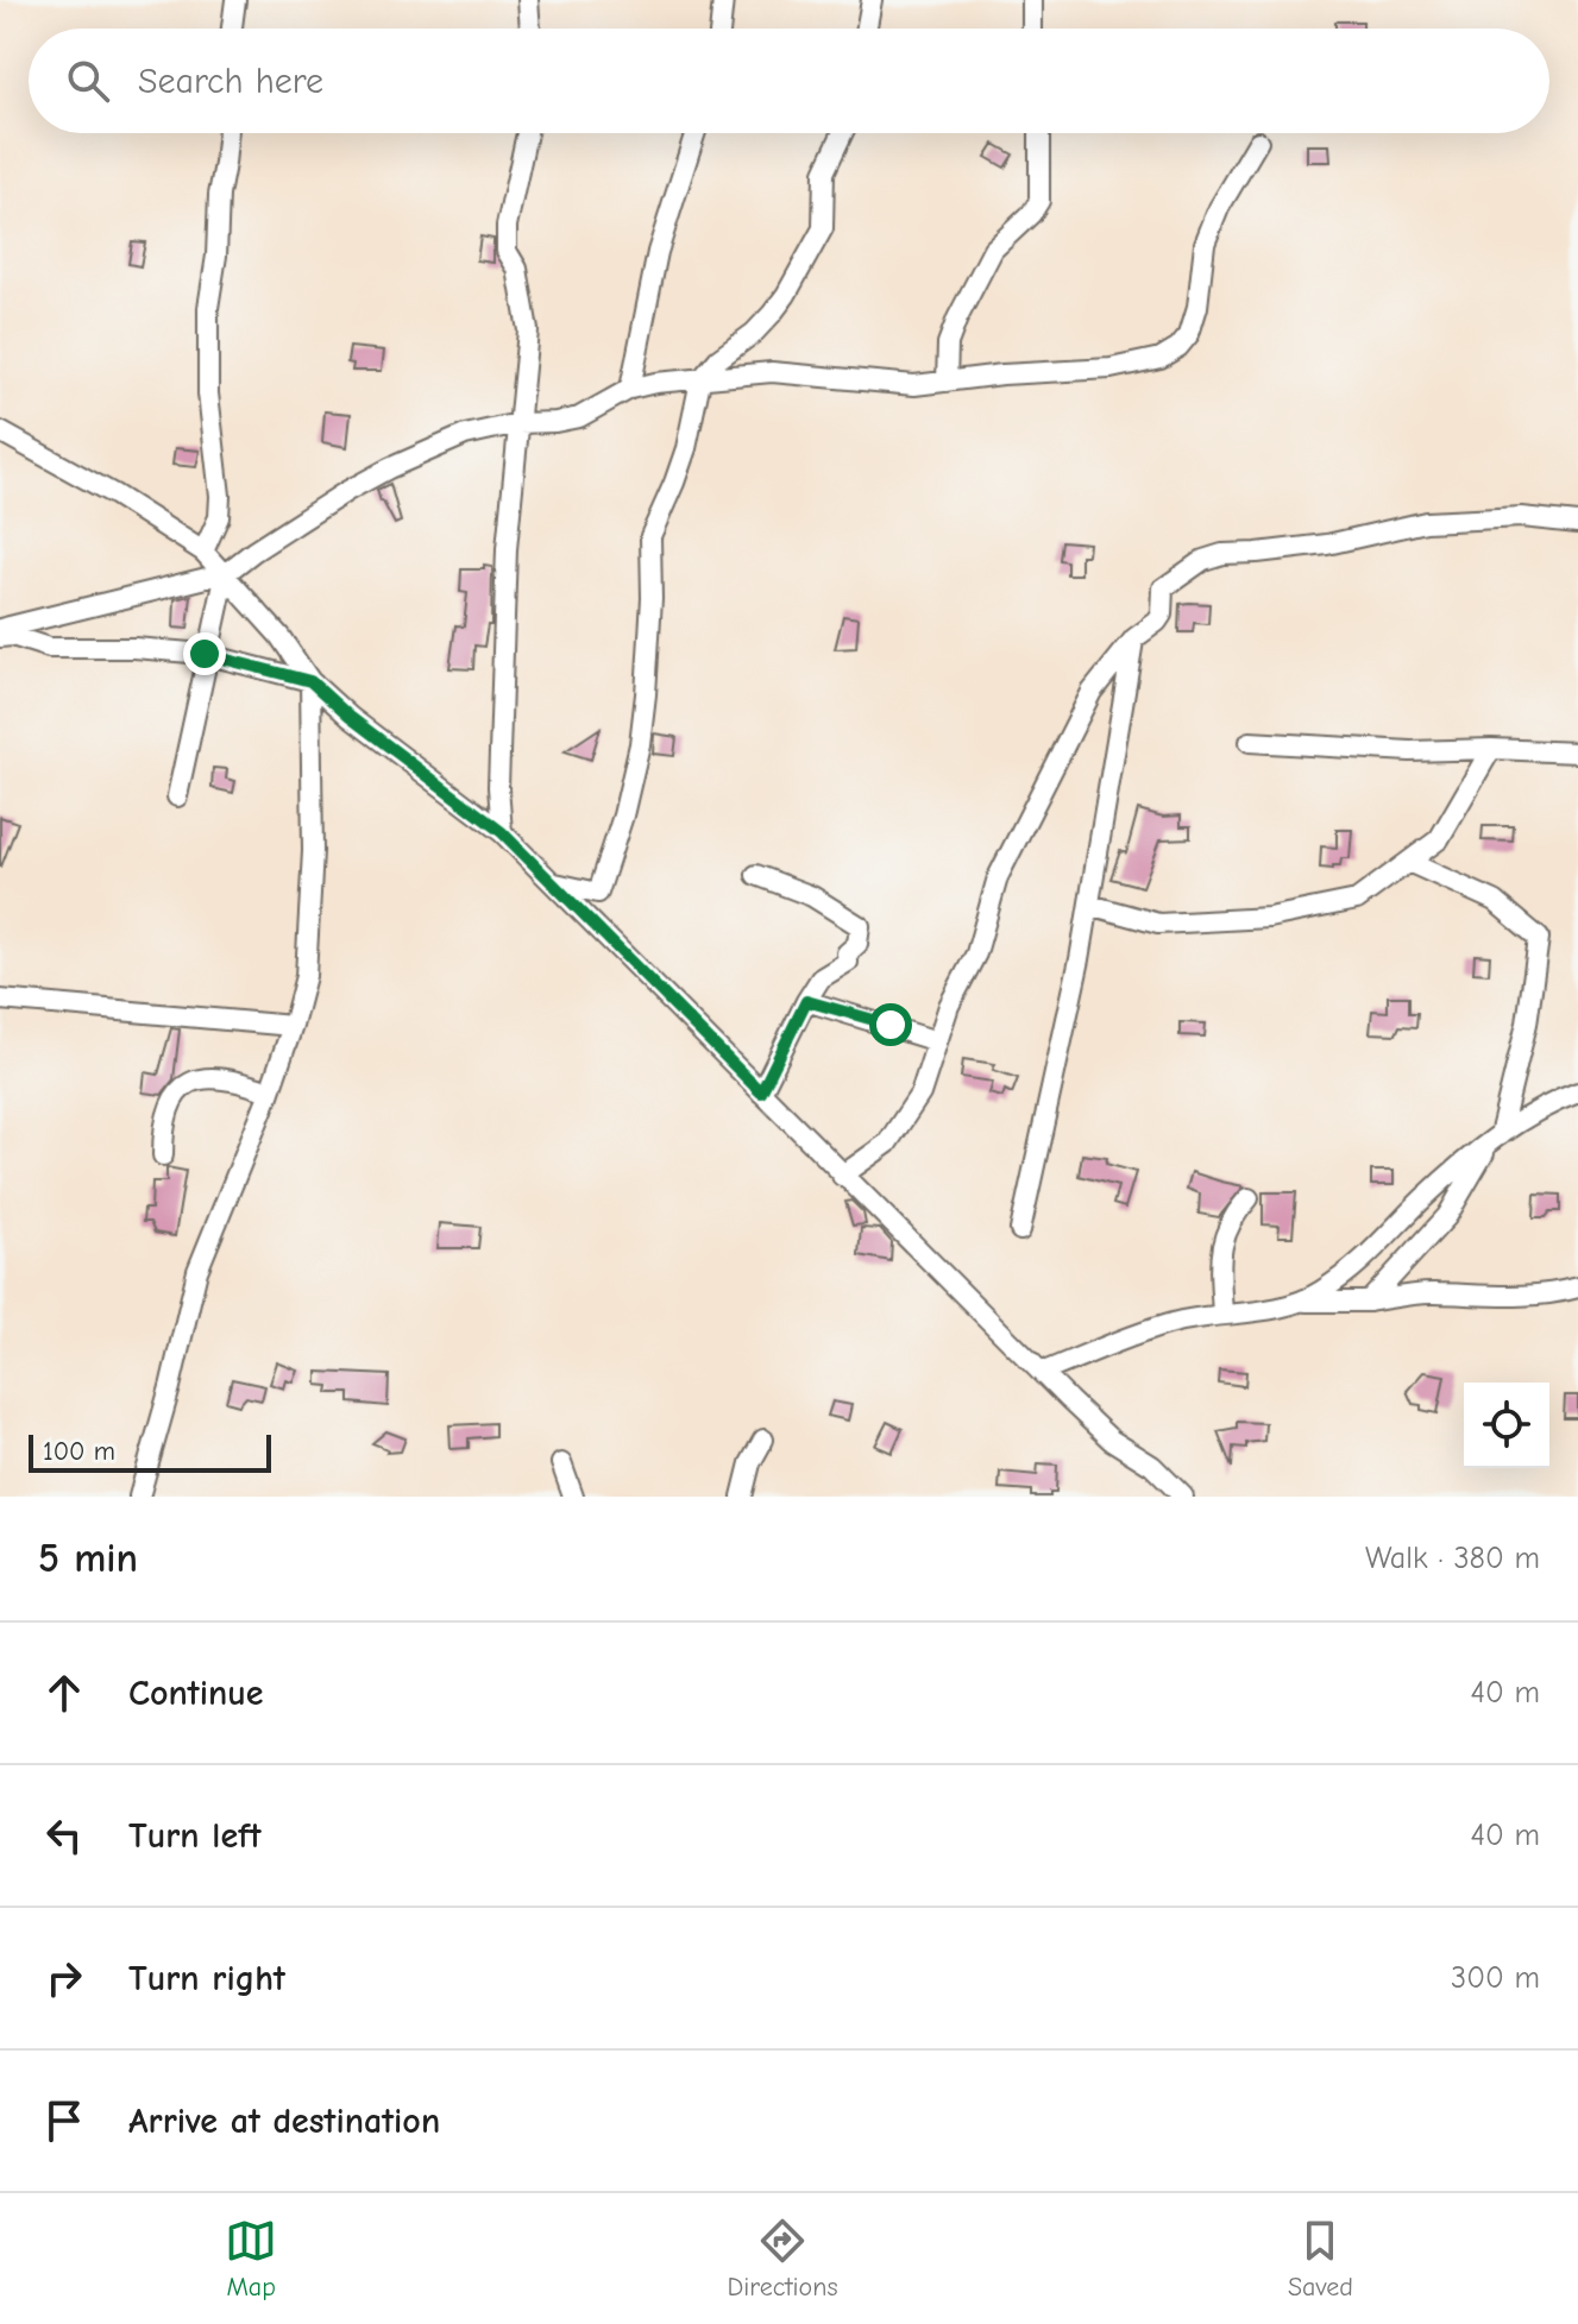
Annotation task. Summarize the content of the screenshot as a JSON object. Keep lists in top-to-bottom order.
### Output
{
  "scale_bar": "100 m",
  "page": {
    "search": "Search here",
    "scale": "100 m",
    "heading": ["5 min", "Walk · 380 m"],
    "list": [
      ["Continue", "40 m"],
      ["Turn left", "40 m"],
      ["Turn right", "300 m"],
      "Arrive at destination"
    ],
    "nav": ["Map", "Directions", "Saved"]
  }
}
